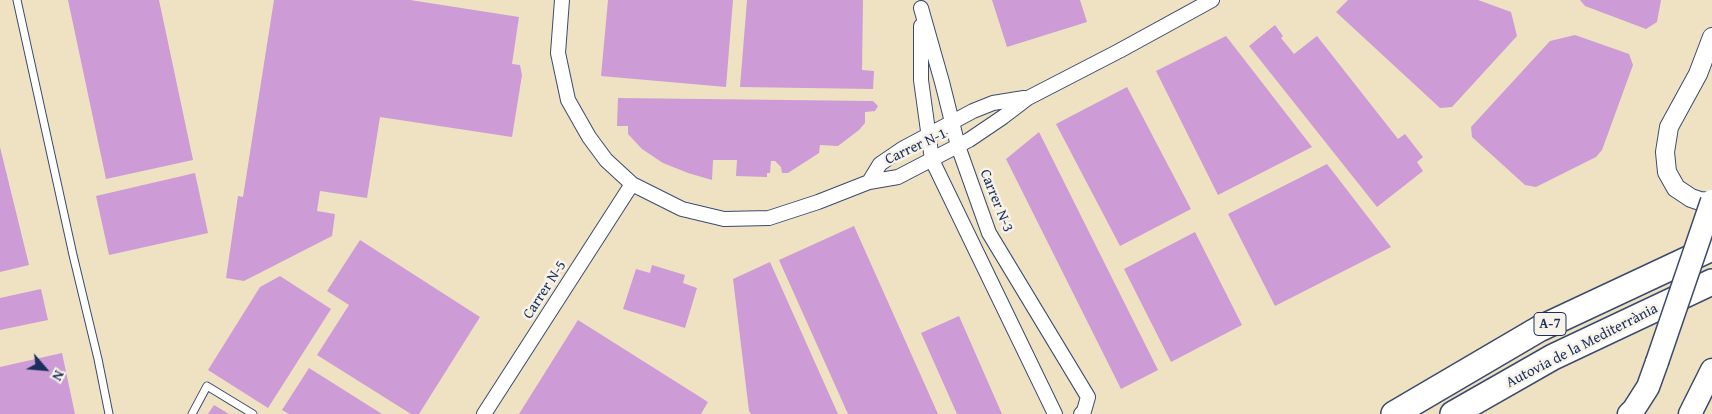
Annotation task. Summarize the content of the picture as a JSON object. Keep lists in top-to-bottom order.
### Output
{
  "streets": {
    "highway": ["A-7", "Autovia de la Mediterrània"],
    "street": ["Carrer N-1", "Carrer N-3", "Carrer N-5"]
  },
  "crossings": [
    ["Carrer N-1", "Carrer N-3"]
  ],
  "north": "bottom right"
}
